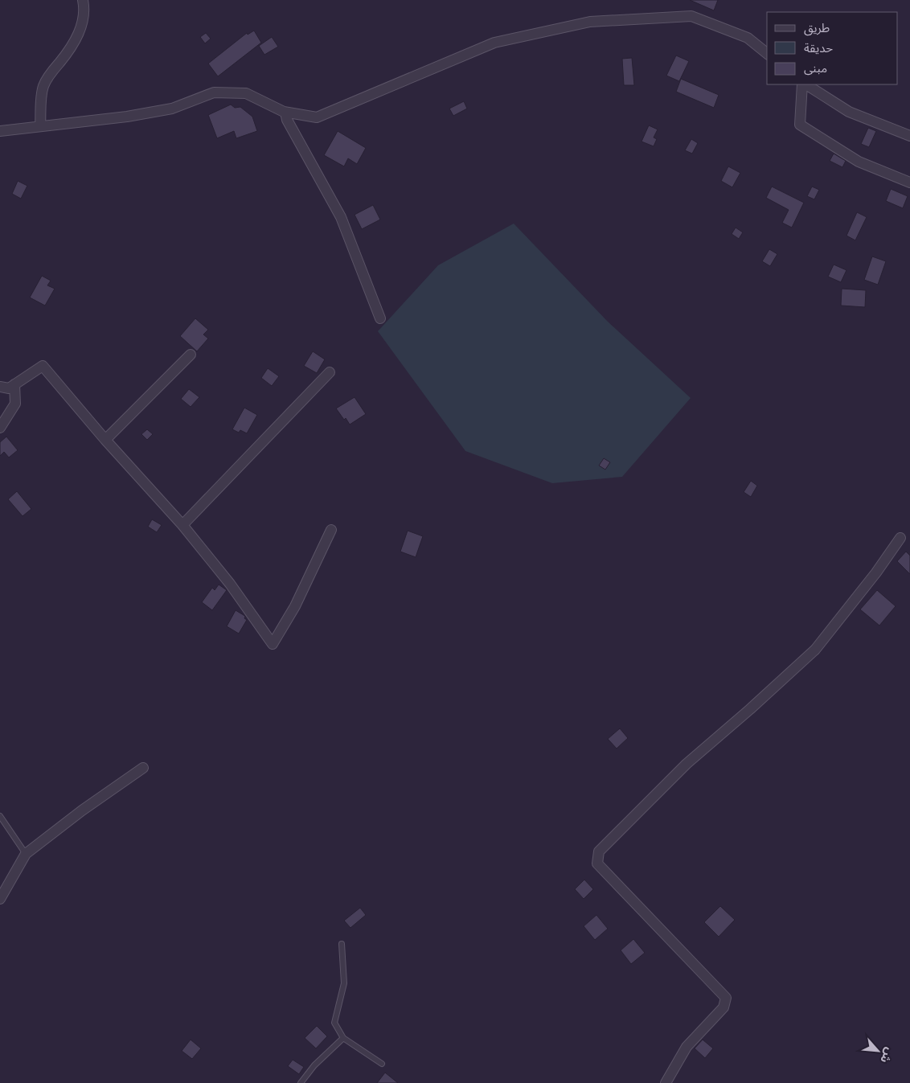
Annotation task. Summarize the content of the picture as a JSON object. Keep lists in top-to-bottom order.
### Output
{
  "legend": ["طريق", "حديقة", "مبنى"],
  "north": "bottom right"
}
